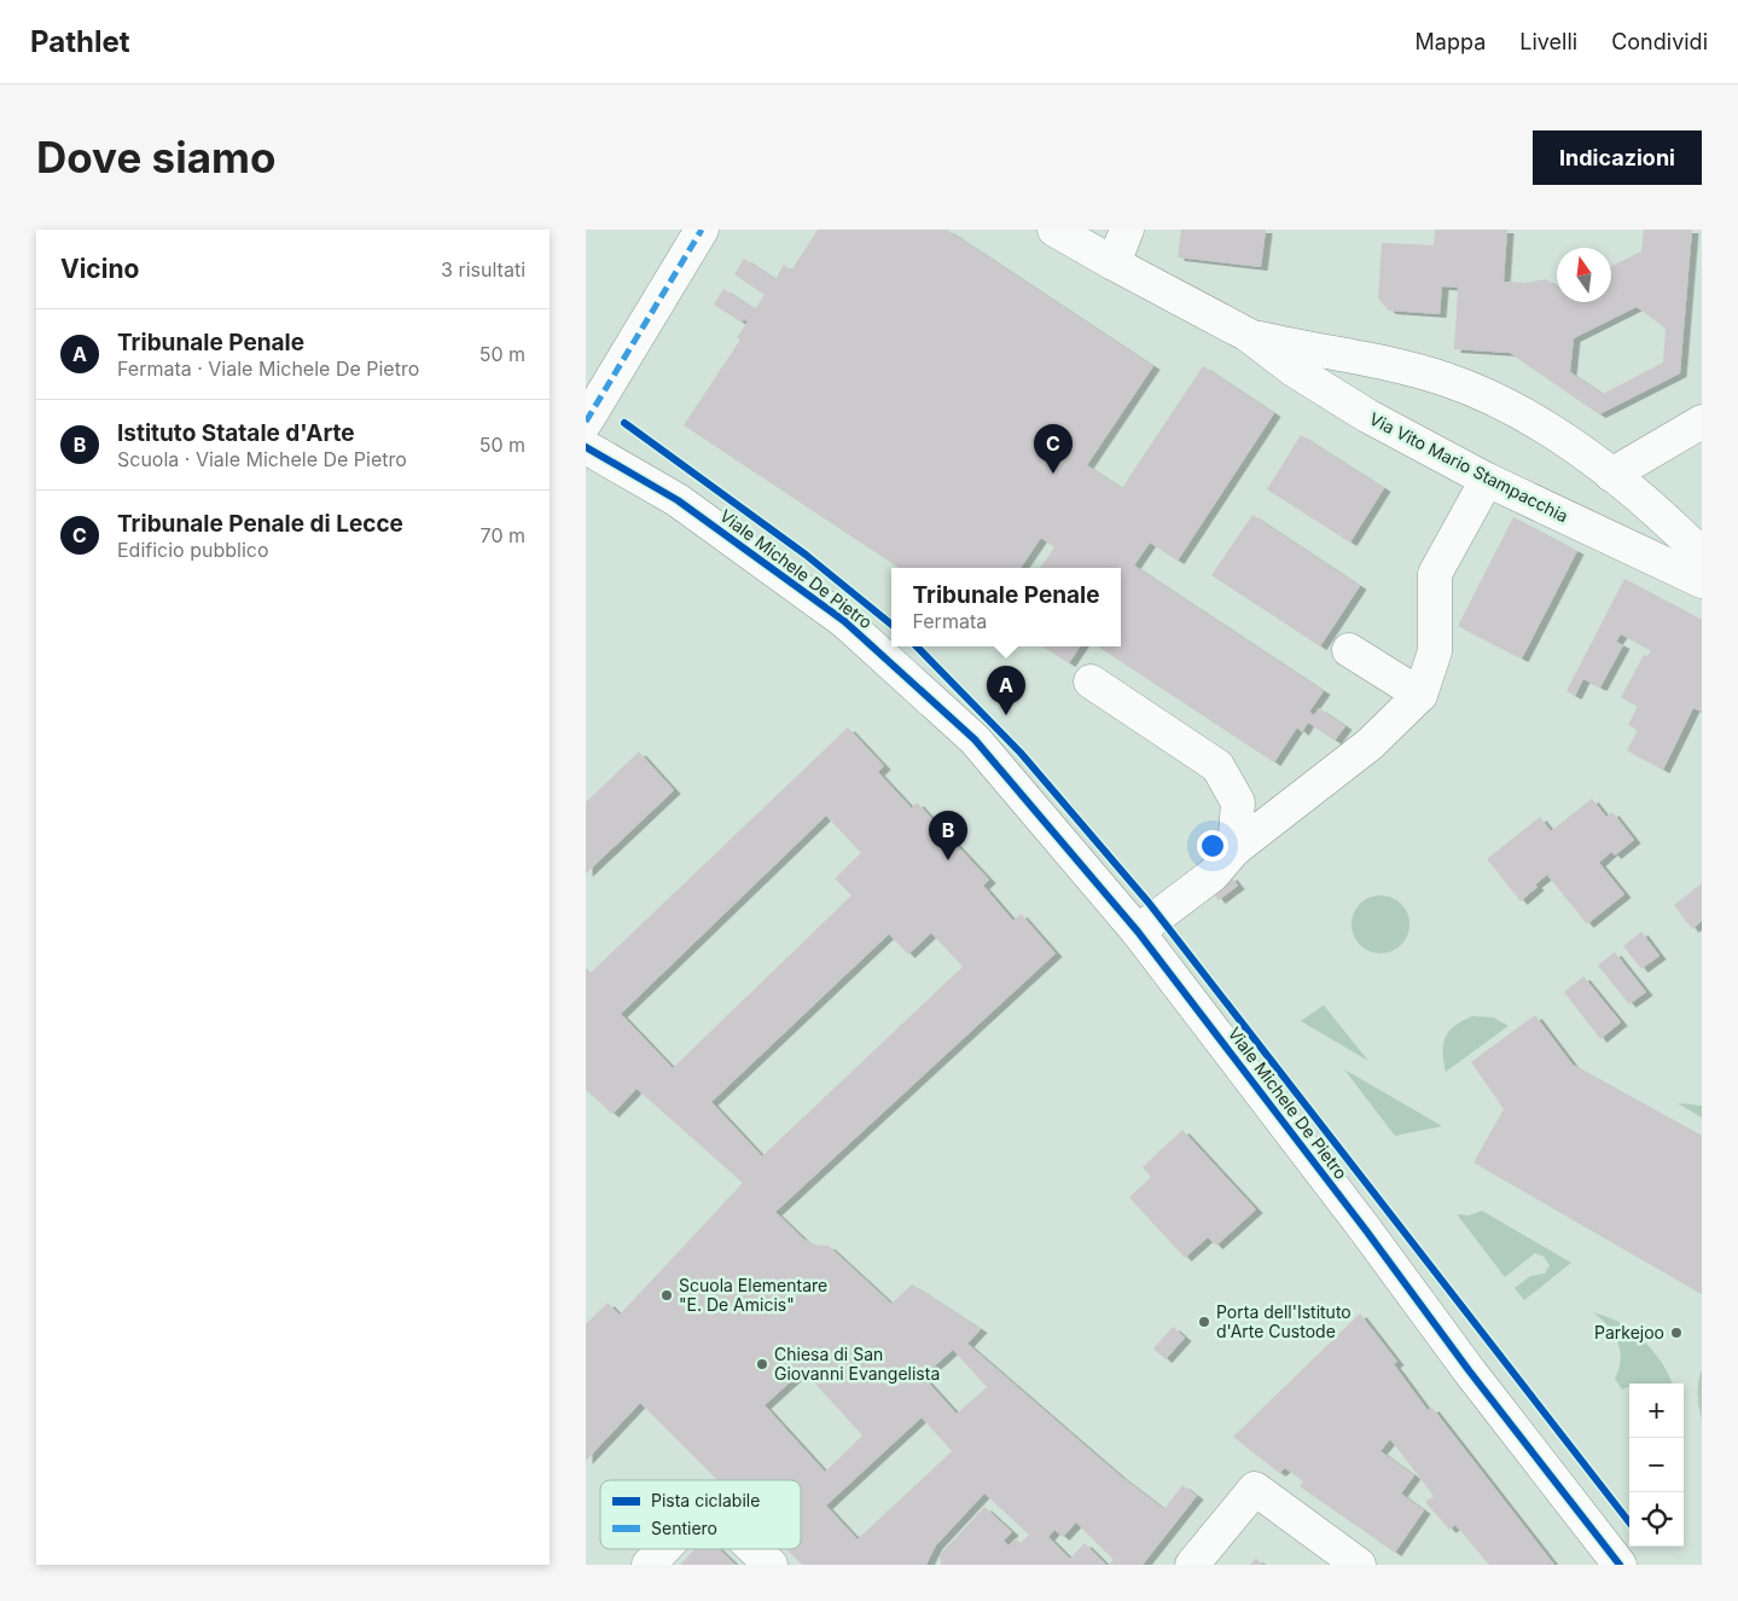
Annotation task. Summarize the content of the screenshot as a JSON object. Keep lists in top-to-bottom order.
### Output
{
  "streets": {
    "street": ["Via Vito Mario Stampacchia", "Viale Michele De Pietro"]
  },
  "places": [
    "Scuola Elementare \"E. De Amicis\"",
    "Porta dell'Istituto d'Arte Custode",
    "Parkejoo",
    "Chiesa di San Giovanni Evangelista"
  ],
  "legend": ["Pista ciclabile", "Sentiero"],
  "north": "top",
  "page": {
    "header": "Pathlet",
    "nav": ["Mappa", "Livelli", "Condividi"],
    "buttons": "Indicazioni",
    "title": "Dove siamo",
    "heading": ["Vicino", "3 risultati"],
    "list": [
      {
        "mark": "A",
        "name": "Tribunale Penale",
        "note": "Fermata · Viale Michele De Pietro",
        "value": "50 m"
      },
      {
        "mark": "B",
        "name": "Istituto Statale d'Arte",
        "note": "Scuola · Viale Michele De Pietro",
        "value": "50 m"
      },
      {
        "mark": "C",
        "name": "Tribunale Penale di Lecce",
        "note": "Edificio pubblico",
        "value": "70 m"
      }
    ],
    "pins": ["C", "A", "B"],
    "popup": ["Tribunale Penale", "Fermata"],
    "map_buttons": ["+", "−"]
  }
}
